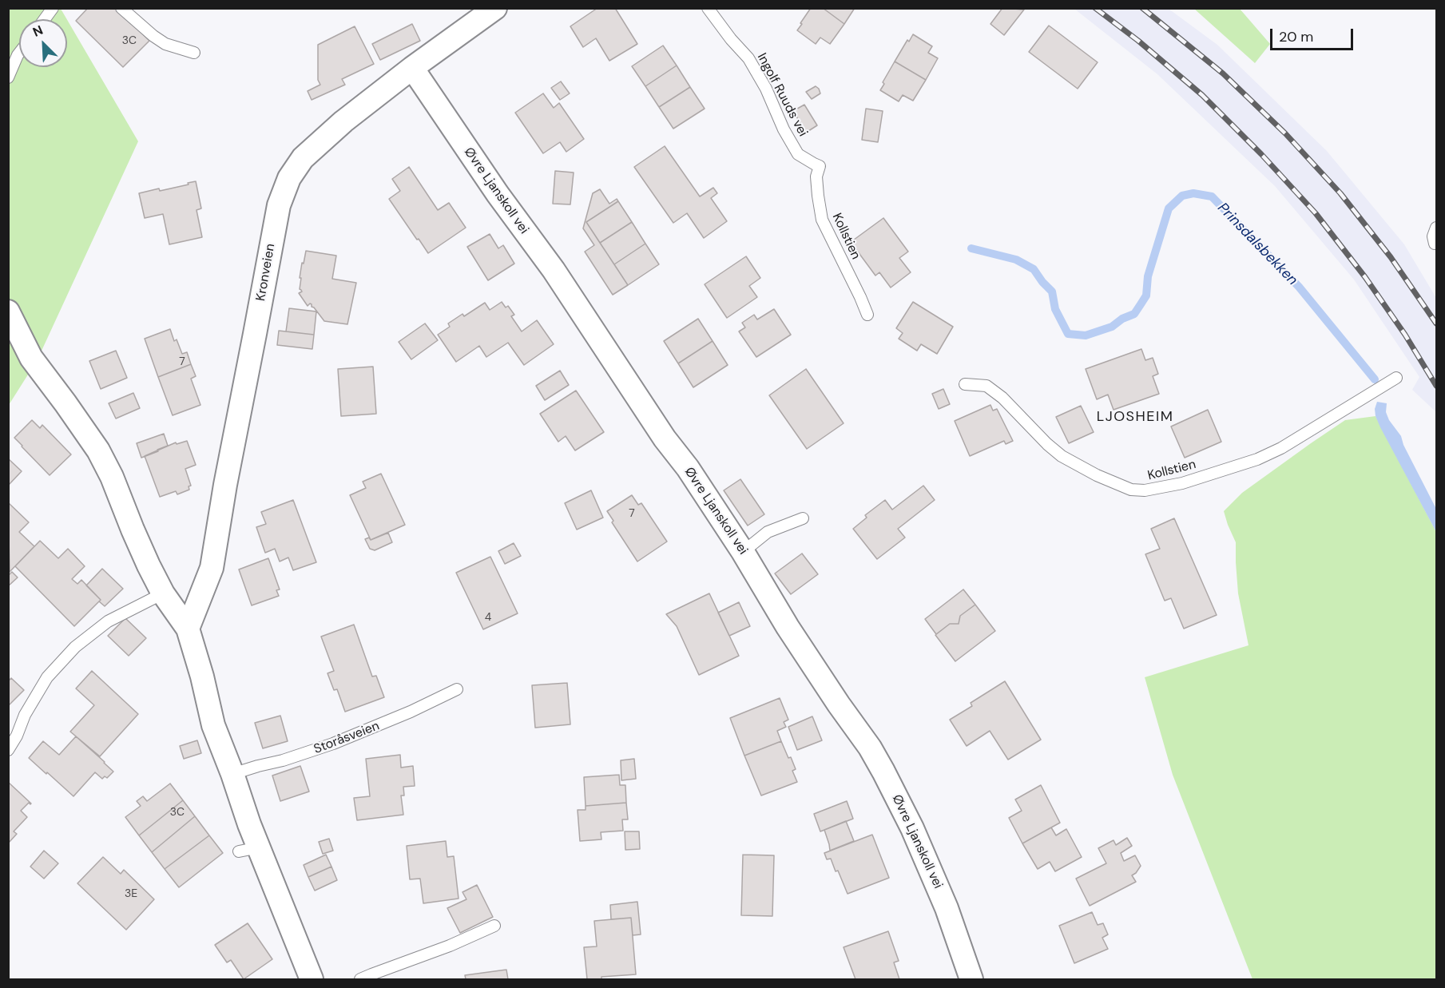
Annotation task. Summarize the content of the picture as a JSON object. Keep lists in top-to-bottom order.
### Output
{
  "streets": {
    "street": ["Øvre Ljanskoll vei", "Kronveien"],
    "lane": ["Ingolf Ruuds vei", "Kollstien", "Storåsveien"]
  },
  "crossings": [
    ["Ingolf Ruuds vei", "Kollstien"],
    ["Øvre Ljanskoll vei", "Kronveien"]
  ],
  "districts": ["LJOSHEIM"],
  "water": ["Prinsdalsbekken"],
  "house_numbers": [
    "3C",
    "7",
    "7",
    "4",
    "3C",
    "3E"
  ],
  "scale_bar": "20 m",
  "north": "top left"
}
